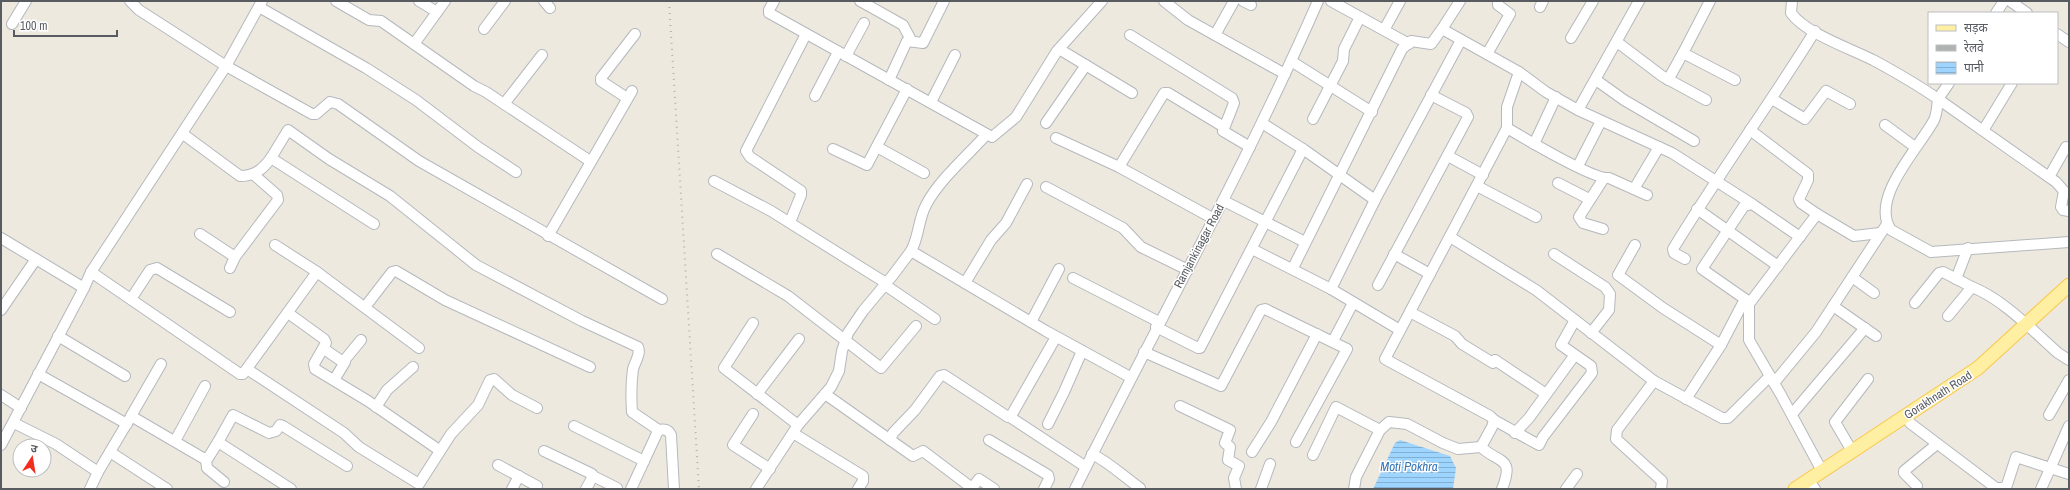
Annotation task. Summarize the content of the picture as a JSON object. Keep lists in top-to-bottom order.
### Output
{
  "streets": {
    "main road": ["Gorakhnath Road"],
    "street": ["Ramjankinagar Road"]
  },
  "water": ["Moti Pokhra"],
  "legend": ["सड़क", "रेलवे", "पानी"],
  "scale_bar": "100 m",
  "north": "top"
}
